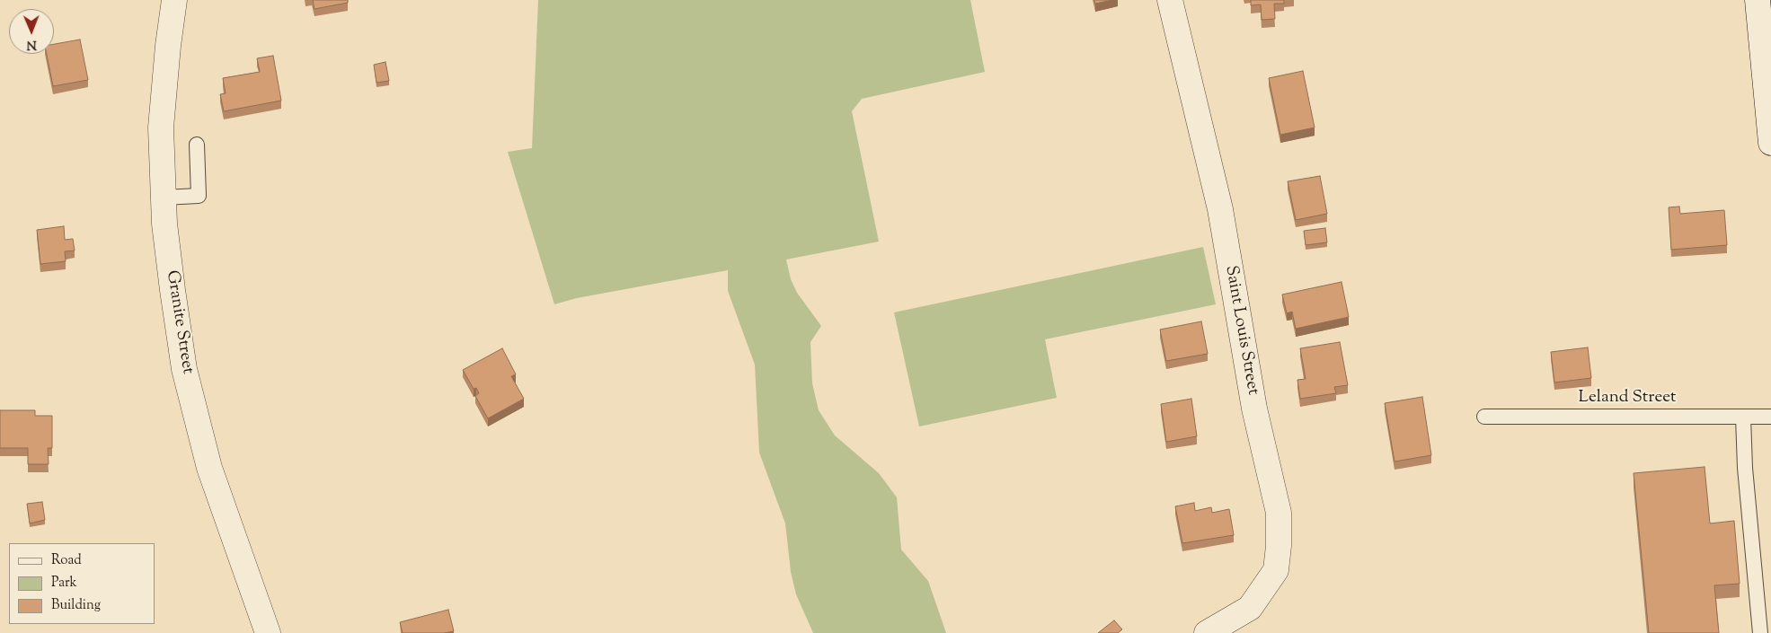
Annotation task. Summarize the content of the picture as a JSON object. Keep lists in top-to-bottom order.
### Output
{
  "streets": {
    "street": ["Granite Street", "Saint Louis Street"],
    "lane": ["Leland Street"]
  },
  "legend": ["Road", "Park", "Building"],
  "north": "bottom"
}
